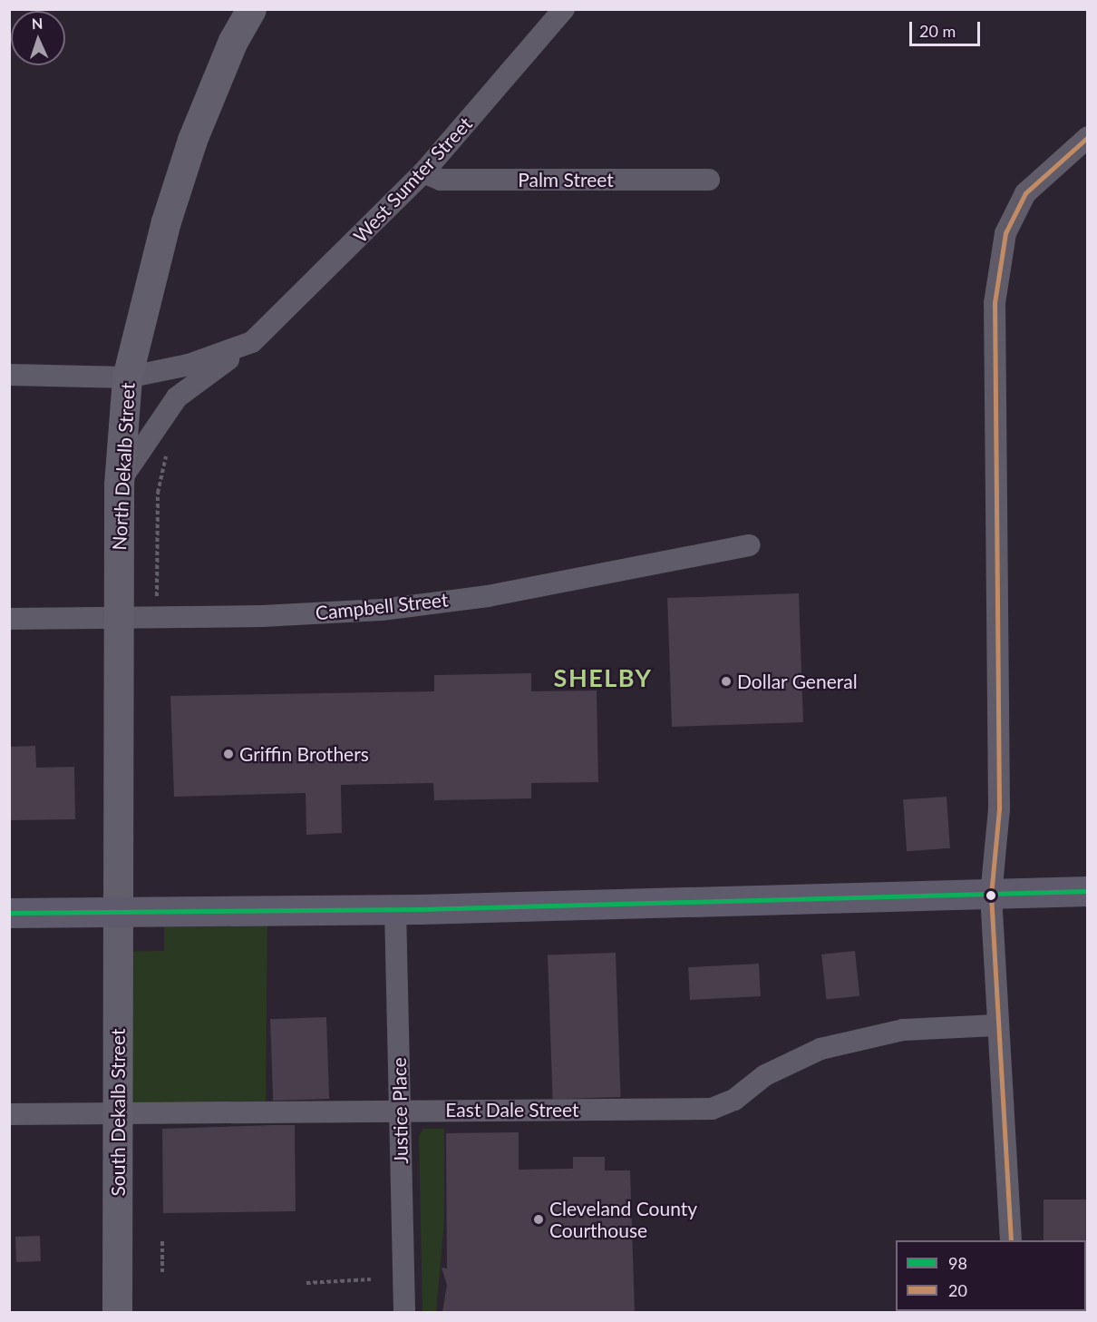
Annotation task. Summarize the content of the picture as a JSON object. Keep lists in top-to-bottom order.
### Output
{
  "streets": {
    "main road": ["North Dekalb Street", "South Dekalb Street"],
    "street": [
      "West Sumter Street",
      "Palm Street",
      "Campbell Street",
      "East Dale Street",
      "Justice Place"
    ]
  },
  "crossings": [
    ["West Sumter Street", "Palm Street"],
    ["West Sumter Street", "North Dekalb Street"],
    ["North Dekalb Street", "Campbell Street"],
    ["North Dekalb Street", "South Dekalb Street"],
    ["East Dale Street", "Justice Place"],
    ["East Dale Street", "South Dekalb Street"]
  ],
  "districts": ["SHELBY"],
  "places": ["Dollar General", "Griffin Brothers", "Cleveland County Courthouse"],
  "lines": ["transit line 20", "transit line 98"],
  "legend": ["98", "20"],
  "scale_bar": "20 m",
  "north": "top"
}
